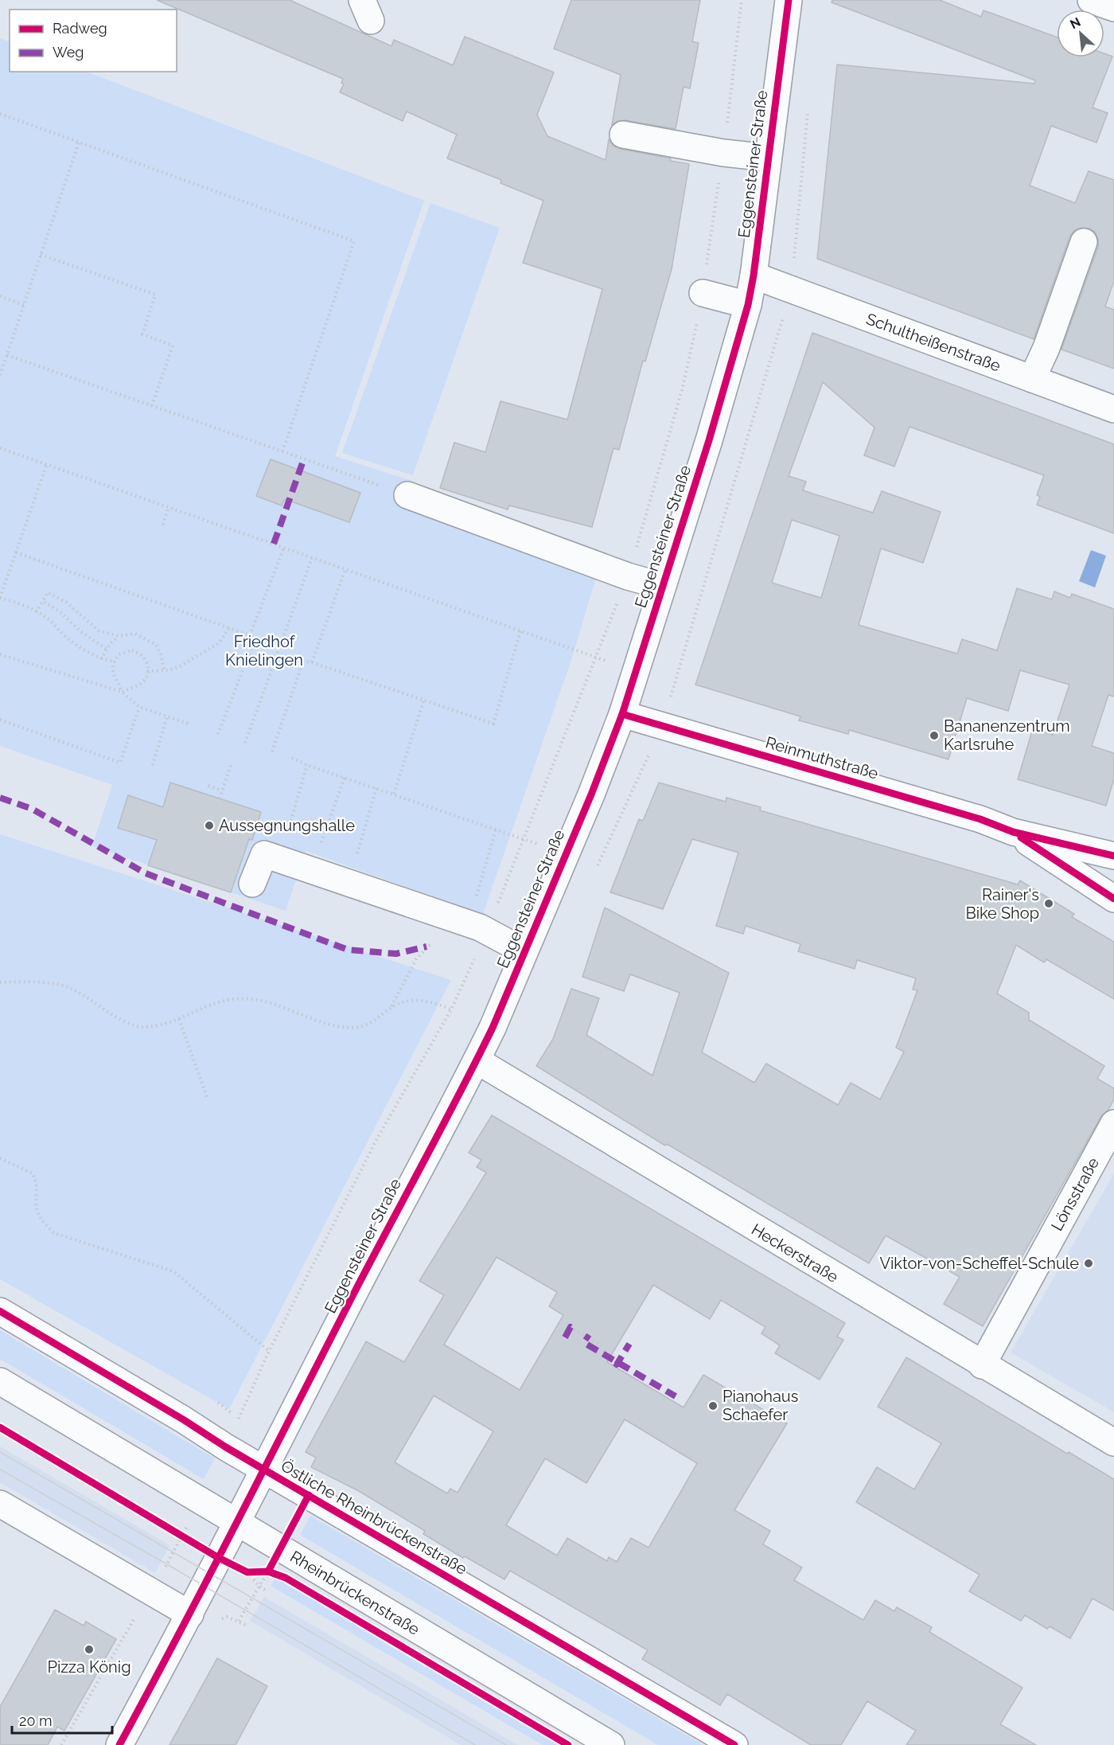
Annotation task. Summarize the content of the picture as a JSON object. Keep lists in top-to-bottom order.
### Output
{
  "streets": {
    "street": [
      "Eggensteiner Straße",
      "Schultheißenstraße",
      "Reinmuthstraße",
      "Lönsstraße",
      "Heckerstraße",
      "Östliche Rheinbrückenstraße",
      "Rheinbrückenstraße"
    ]
  },
  "crossings": [
    ["Eggensteiner Straße", "Schultheißenstraße"],
    ["Eggensteiner Straße", "Reinmuthstraße"],
    ["Eggensteiner Straße", "Heckerstraße"],
    ["Eggensteiner Straße", "Östliche Rheinbrückenstraße"],
    ["Eggensteiner Straße", "Rheinbrückenstraße"],
    ["Lönsstraße", "Heckerstraße"]
  ],
  "parks": ["Friedhof Knielingen"],
  "places": [
    "Bananenzentrum Karlsruhe",
    "Aussegnungshalle",
    "Rainer's Bike Shop",
    "Viktor-von-Scheffel-Schule",
    "Pianohaus Schaefer",
    "Pizza König"
  ],
  "legend": ["Radweg", "Weg"],
  "scale_bar": "20 m",
  "north": "top left"
}
